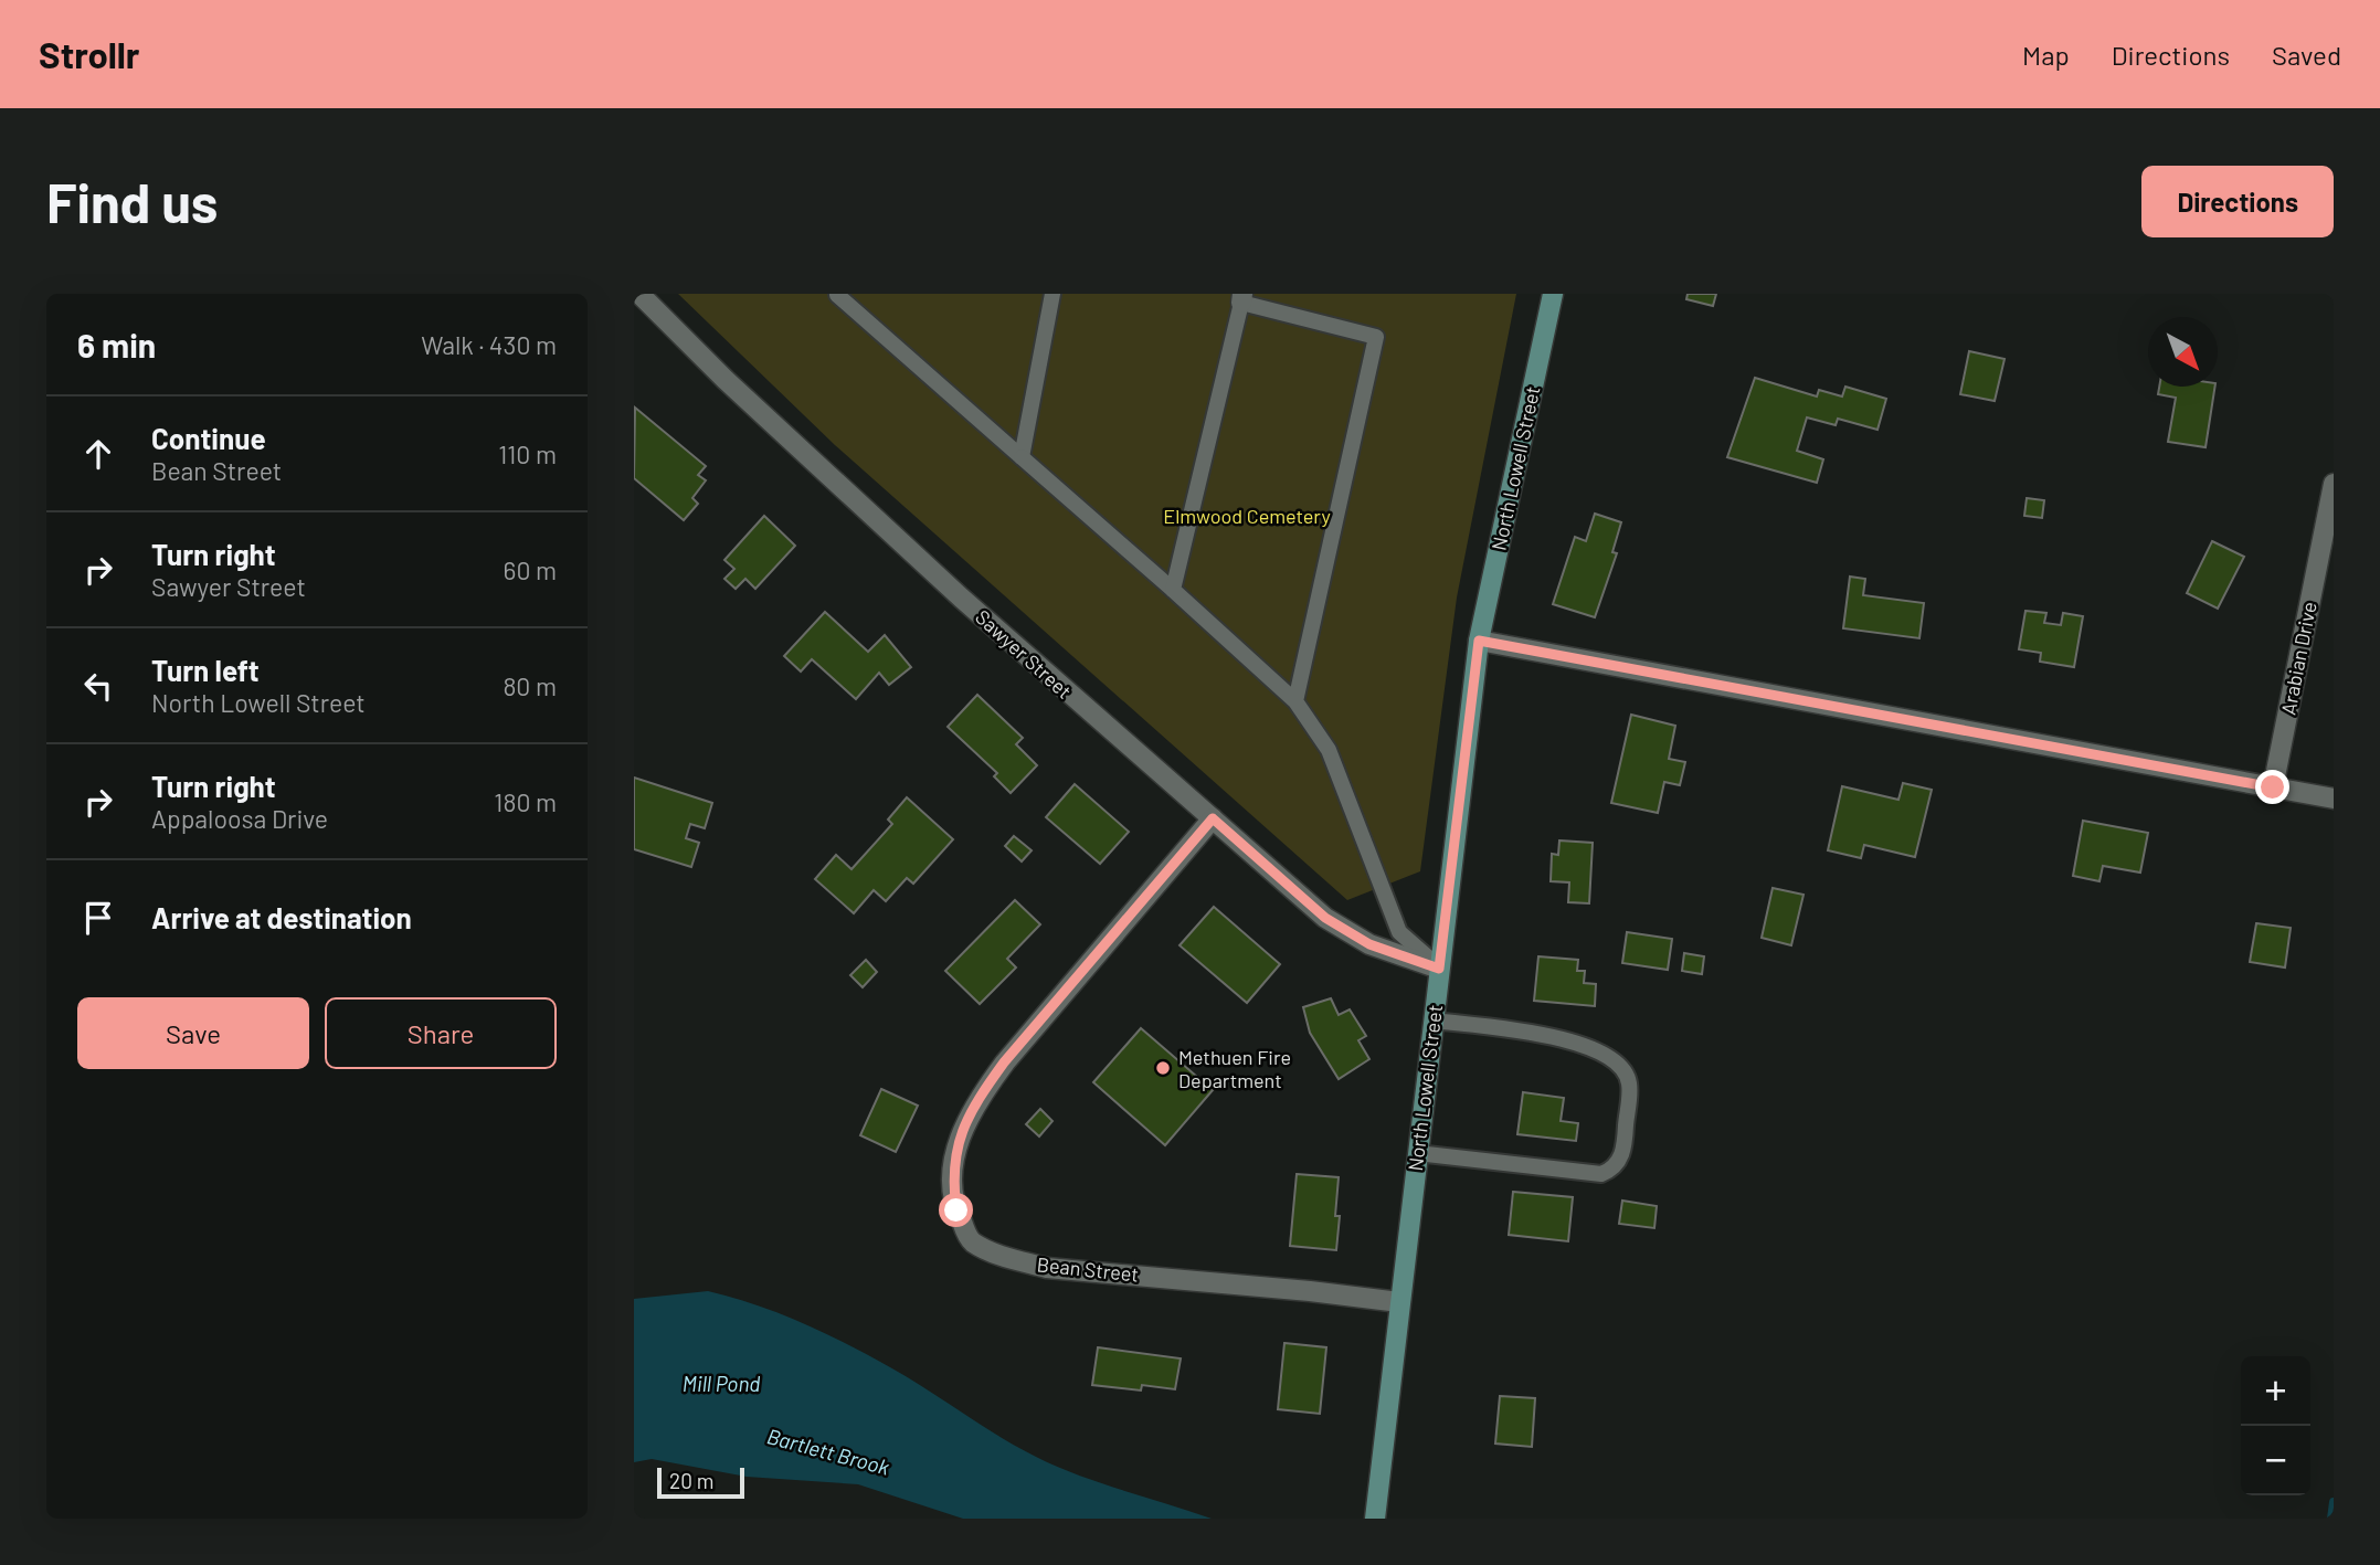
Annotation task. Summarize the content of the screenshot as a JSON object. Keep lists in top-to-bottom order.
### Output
{
  "streets": {
    "main road": ["North Lowell Street"],
    "street": ["Sawyer Street", "Arabian Drive", "Bean Street"]
  },
  "crossings": [
    ["North Lowell Street", "Sawyer Street"],
    ["North Lowell Street", "Bean Street"],
    ["Sawyer Street", "Bean Street"]
  ],
  "water": ["Mill Pond", "Bartlett Brook"],
  "parks": ["Elmwood Cemetery"],
  "places": ["Methuen Fire Department"],
  "scale_bar": "20 m",
  "north": "bottom right",
  "page": {
    "header": "Strollr",
    "nav": ["Map", "Directions", "Saved"],
    "buttons": [
      "Directions",
      ["Save", "Share"]
    ],
    "title": "Find us",
    "heading": ["6 min", "Walk · 430 m"],
    "list": [
      ["Continue", "Bean Street", "110 m"],
      ["Turn right", "Sawyer Street", "60 m"],
      ["Turn left", "North Lowell Street", "80 m"],
      ["Turn right", "Appaloosa Drive", "180 m"],
      "Arrive at destination"
    ],
    "map_buttons": ["+", "−"],
    "scale": "20 m"
  }
}
